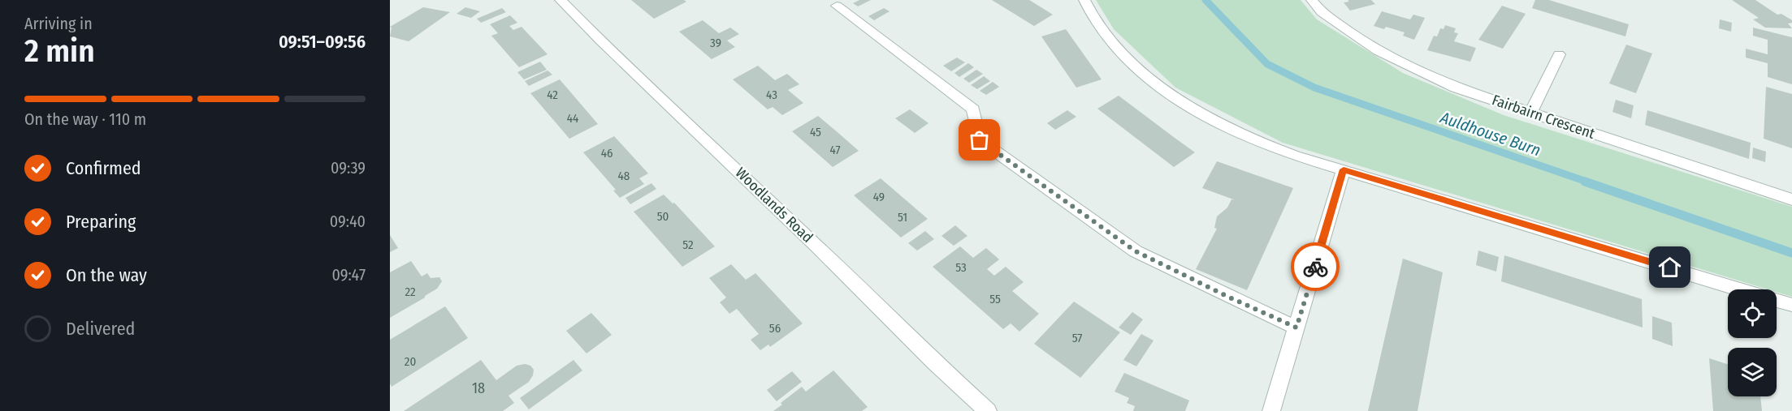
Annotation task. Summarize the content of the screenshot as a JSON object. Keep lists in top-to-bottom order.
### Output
{
  "streets": {
    "street": ["Fairbairn Crescent", "Woodlands Road"]
  },
  "water": ["Auldhouse Burn"],
  "house_numbers": [
    "39",
    "42",
    "43",
    "44",
    "45",
    "47",
    "46",
    "48",
    "49",
    "50",
    "51",
    "52",
    "53",
    "22",
    "55",
    "56",
    "57",
    "20",
    "18"
  ],
  "page": {
    "heading": ["2 min", "Arriving in", "09:51–09:56"],
    "bar": "On the way · 110 m",
    "list": [
      ["Confirmed", "09:39"],
      ["Preparing", "09:40"],
      ["On the way", "09:47"],
      "Delivered"
    ]
  }
}
